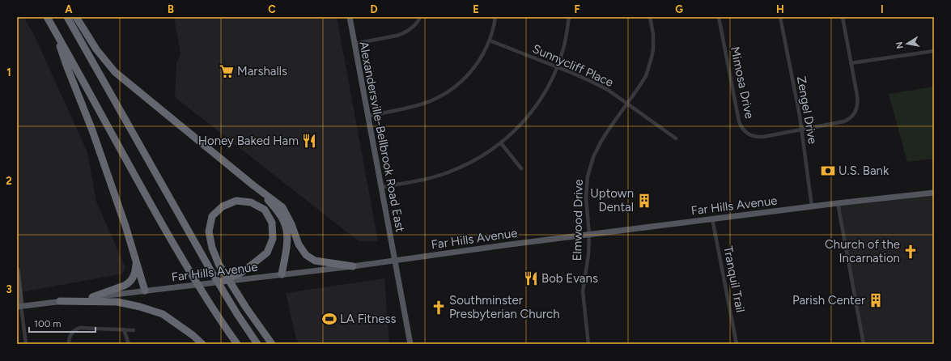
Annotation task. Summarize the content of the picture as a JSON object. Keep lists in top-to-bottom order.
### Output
{
  "streets": {
    "main road": ["Alexandersville-Bellbrook Road East", "Far Hills Avenue"],
    "street": [
      "Sunnycliff Place",
      "Mimosa Drive",
      "Zengel Drive",
      "Elmwood Drive",
      "Tranquil Trail"
    ]
  },
  "crossings": [
    ["Sunnycliff Place", "Elmwood Drive"],
    ["Mimosa Drive", "Zengel Drive"],
    ["Zengel Drive", "Far Hills Avenue"],
    ["Alexandersville-Bellbrook Road East", "Far Hills Avenue"],
    ["Far Hills Avenue", "Elmwood Drive"],
    ["Far Hills Avenue", "Tranquil Trail"]
  ],
  "places": {
    "supermarket": ["Marshalls"],
    "restaurant": ["Honey Baked Ham", "Bob Evans"],
    "bank": ["U.S. Bank"],
    "building": ["Uptown Dental", "Parish Center"],
    "church": ["Church of the Incarnation", "Southminster Presbyterian Church"],
    "sports": ["LA Fitness"]
  },
  "scale_bar": "100 m",
  "north": "left",
  "grid": {
    "columns": [
      "A",
      "B",
      "C",
      "D",
      "E",
      "F",
      "G",
      "H",
      "I"
    ],
    "rows": ["1", "2", "3"]
  }
}
